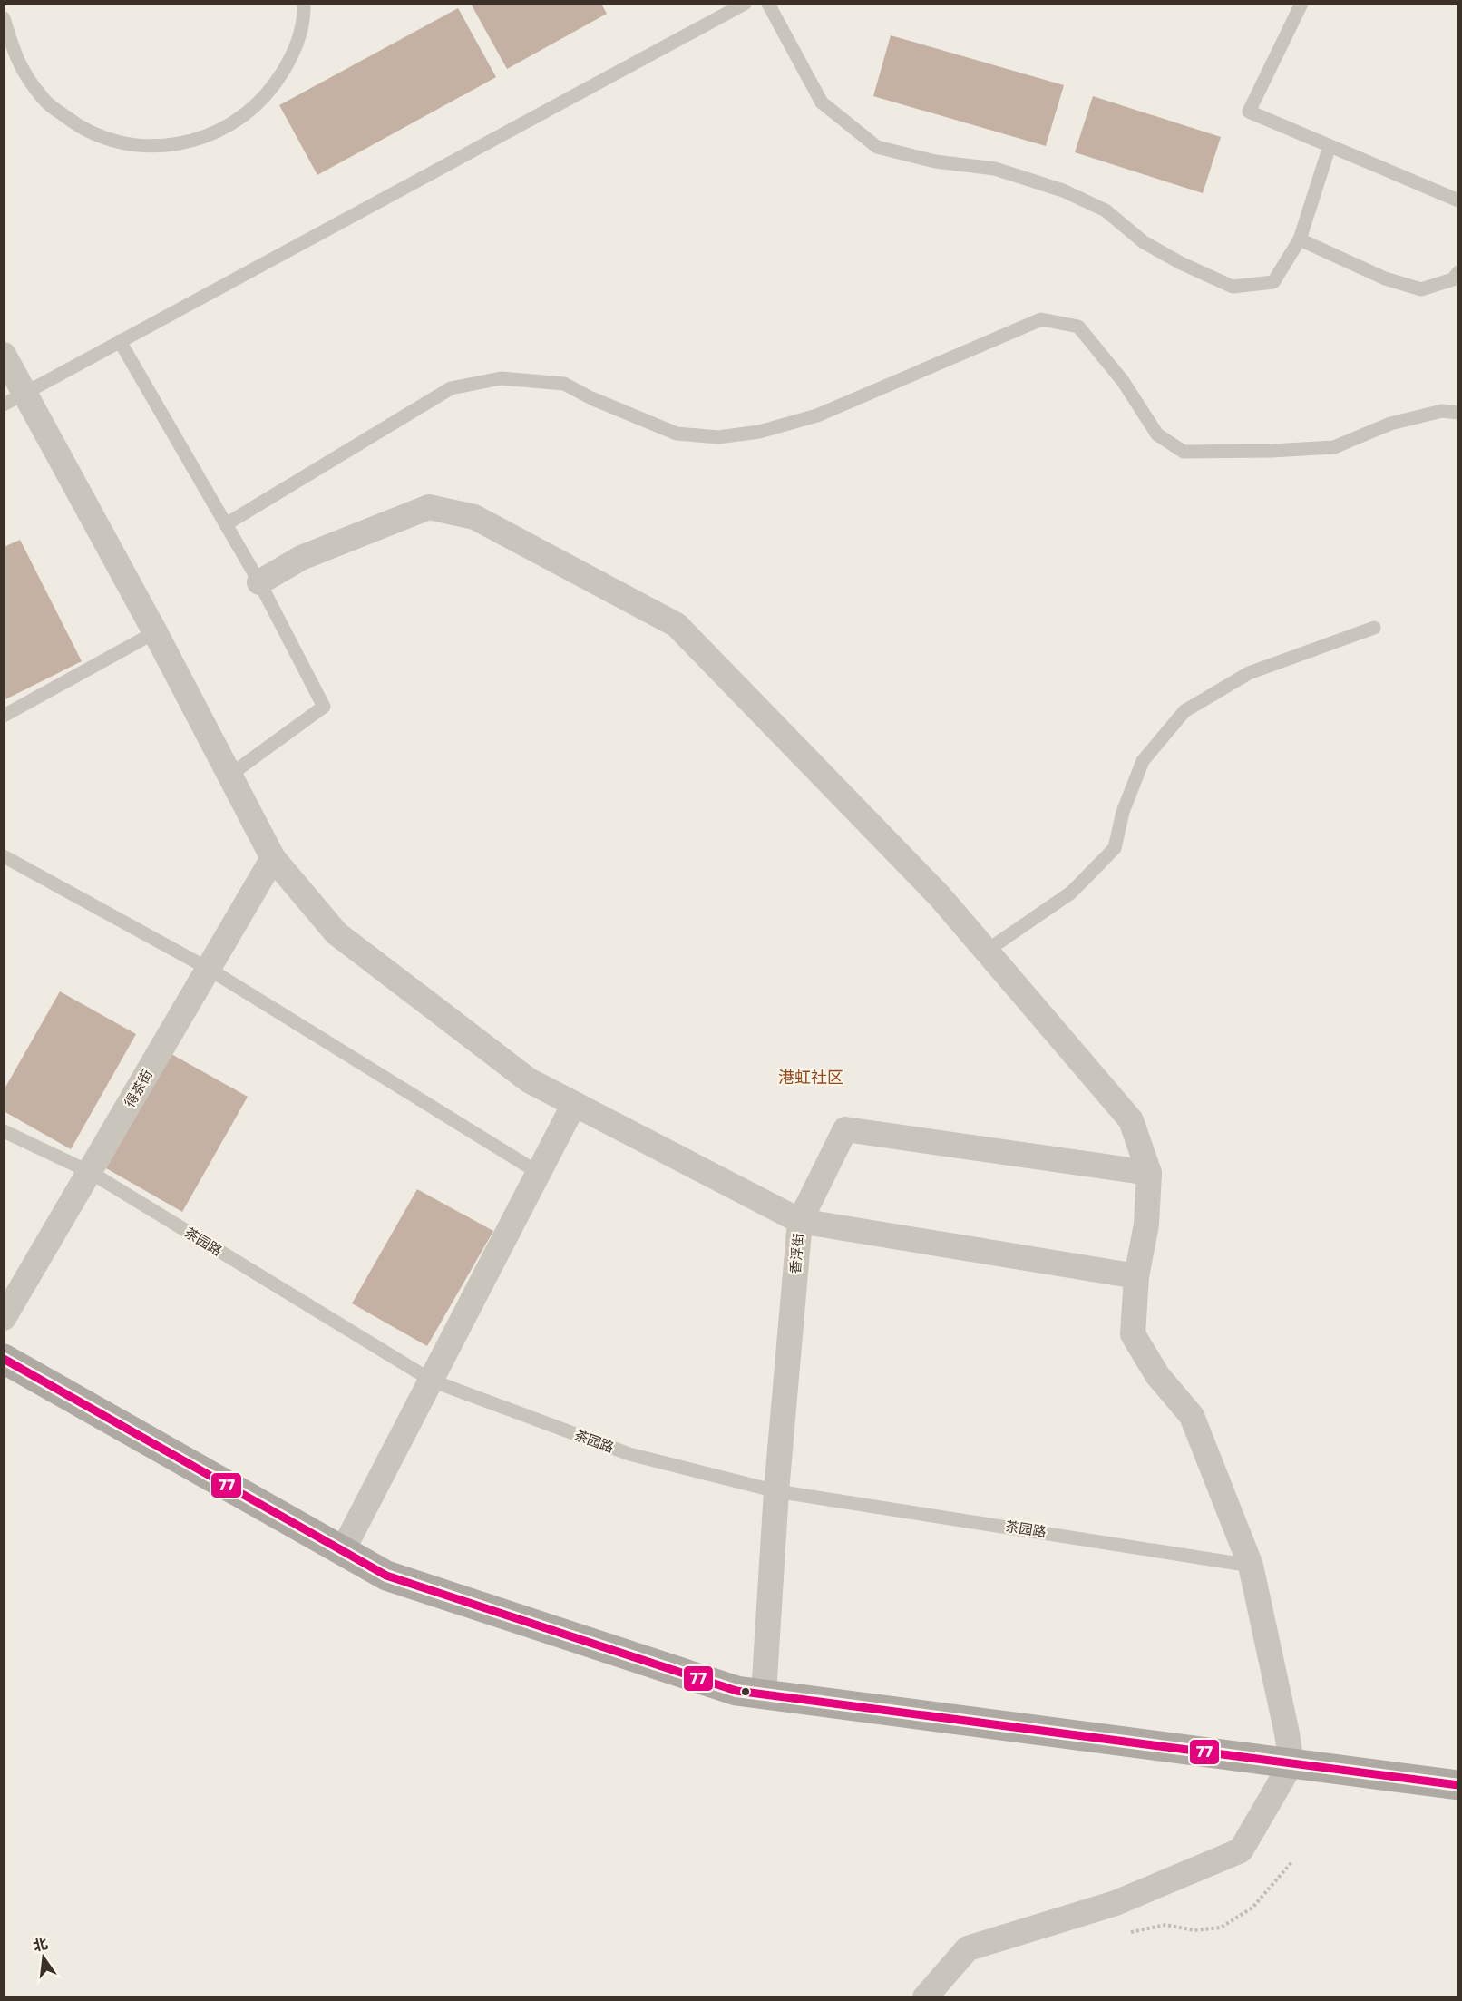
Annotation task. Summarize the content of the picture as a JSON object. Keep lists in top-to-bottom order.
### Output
{
  "streets": {
    "street": ["得茶街", "香浮街"],
    "lane": ["茶园路"]
  },
  "crossings": [
    ["得茶街", "茶园路"],
    ["茶园路", "香浮街"]
  ],
  "districts": ["港虹社区"],
  "lines": ["transit line 77"],
  "north": "top"
}
